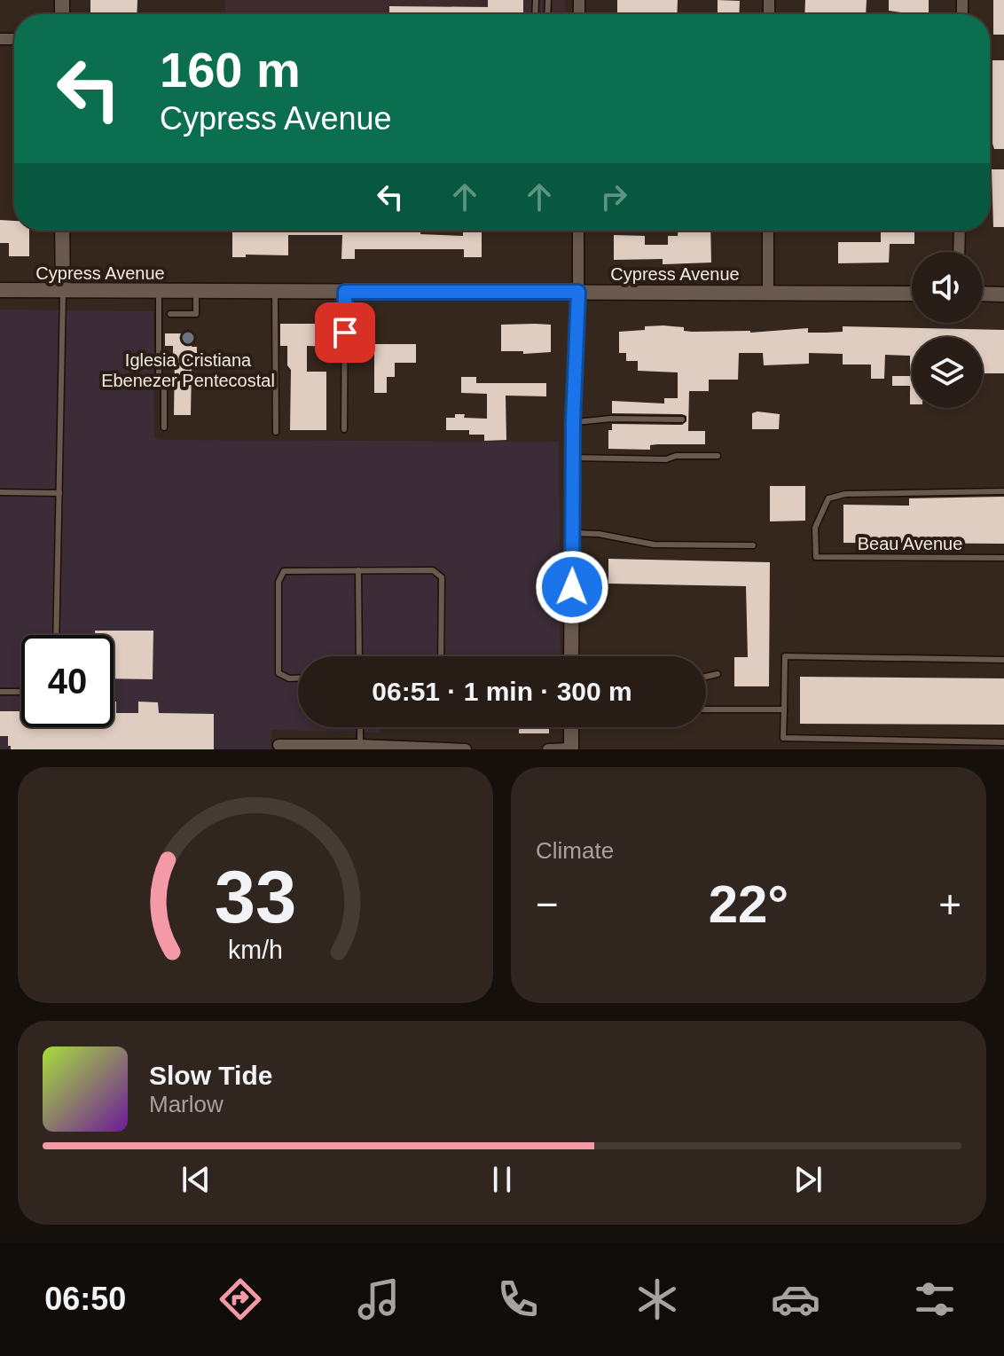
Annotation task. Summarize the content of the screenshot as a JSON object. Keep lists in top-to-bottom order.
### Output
{
  "streets": {
    "street": ["Cypress Avenue"],
    "lane": ["Beau Avenue"]
  },
  "places": ["Iglesia Cristiana Ebenezer Pentecostal"],
  "page": {
    "turn": ["160 m", "Cypress Avenue"],
    "limit": "40",
    "trip": "06:51 · 1 min · 300 m",
    "tile": "Climate",
    "heat": ["−", "22°", "+"],
    "song": ["Slow Tide", "Marlow"],
    "tabs": "06:50",
    "gauge": ["33", "km/h"]
  }
}
